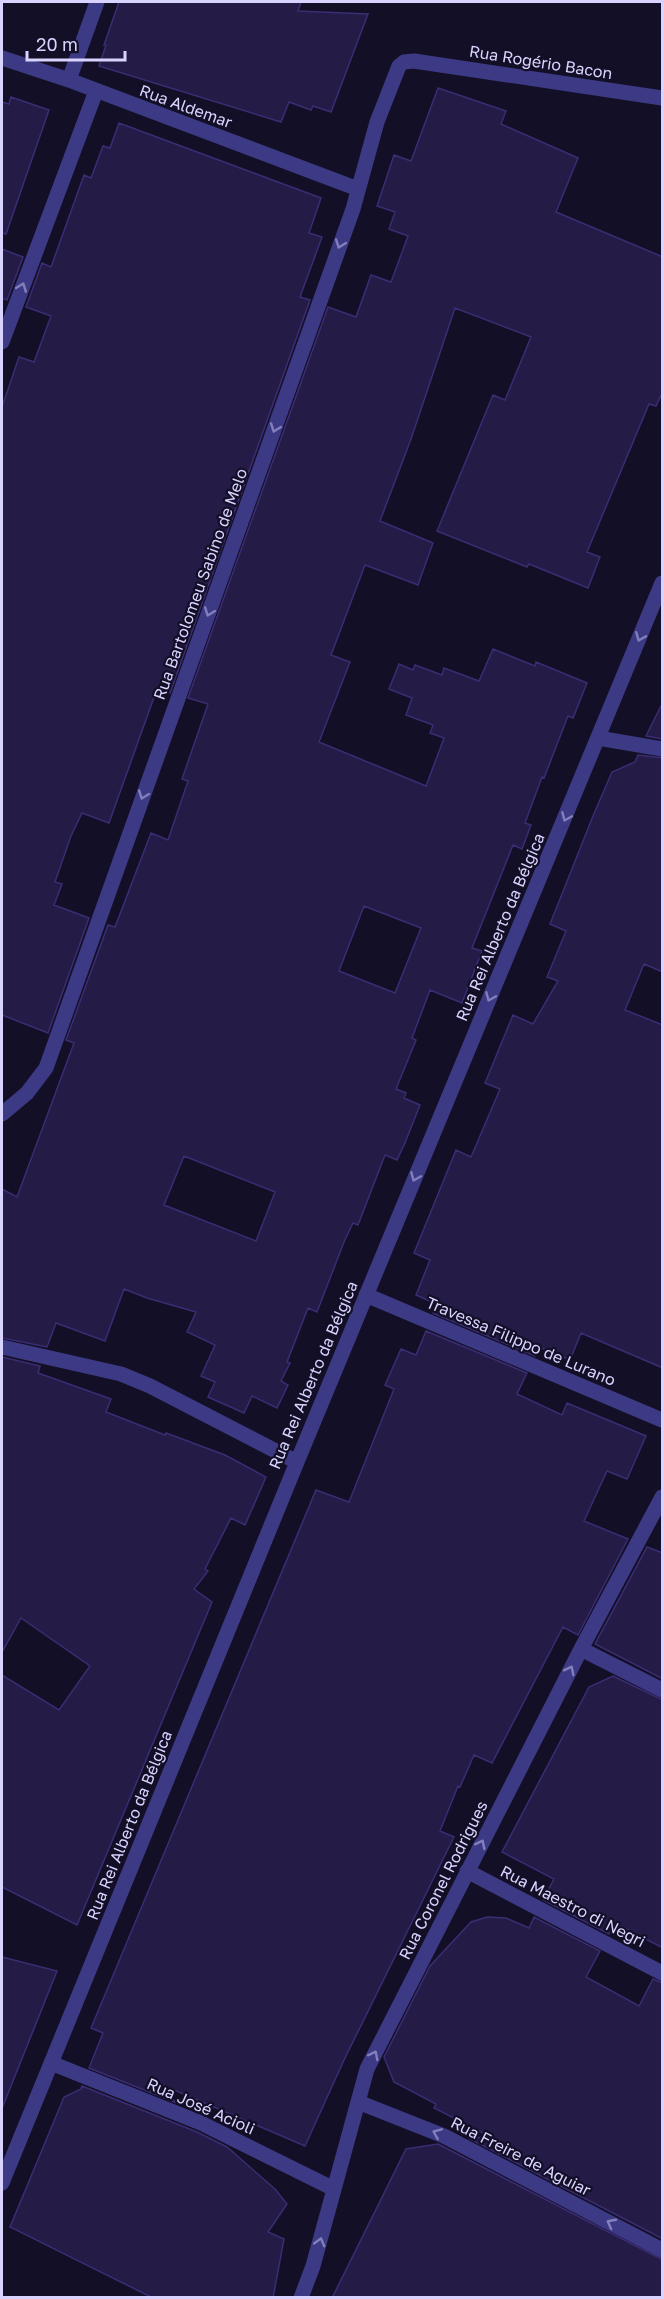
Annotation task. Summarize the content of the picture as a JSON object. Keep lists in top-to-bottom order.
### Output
{
  "streets": {
    "street": [
      "Rua Rogério Bacon",
      "Rua Aldemar",
      "Rua Bartolomeu Sabino de Melo",
      "Rua Rei Alberto da Bélgica",
      "Travessa Filippo de Lurano",
      "Rua Coronel Rodrigues",
      "Rua Maestro di Negri",
      "Rua José Acioli",
      "Rua Freire de Aguiar"
    ]
  },
  "crossings": [
    ["Rua Rogério Bacon", "Rua Bartolomeu Sabino de Melo"],
    ["Rua Aldemar", "Rua Bartolomeu Sabino de Melo"],
    ["Rua Rei Alberto da Bélgica", "Travessa Filippo de Lurano"],
    ["Rua Rei Alberto da Bélgica", "Rua José Acioli"],
    ["Rua Coronel Rodrigues", "Rua Maestro di Negri"],
    ["Rua Coronel Rodrigues", "Rua José Acioli"],
    ["Rua Coronel Rodrigues", "Rua Freire de Aguiar"]
  ],
  "one_way": [
    "Rua Bartolomeu Sabino de Melo",
    "Rua Rei Alberto da Bélgica",
    "Rua Coronel Rodrigues",
    "Rua Freire de Aguiar"
  ],
  "scale_bar": "20 m"
}
